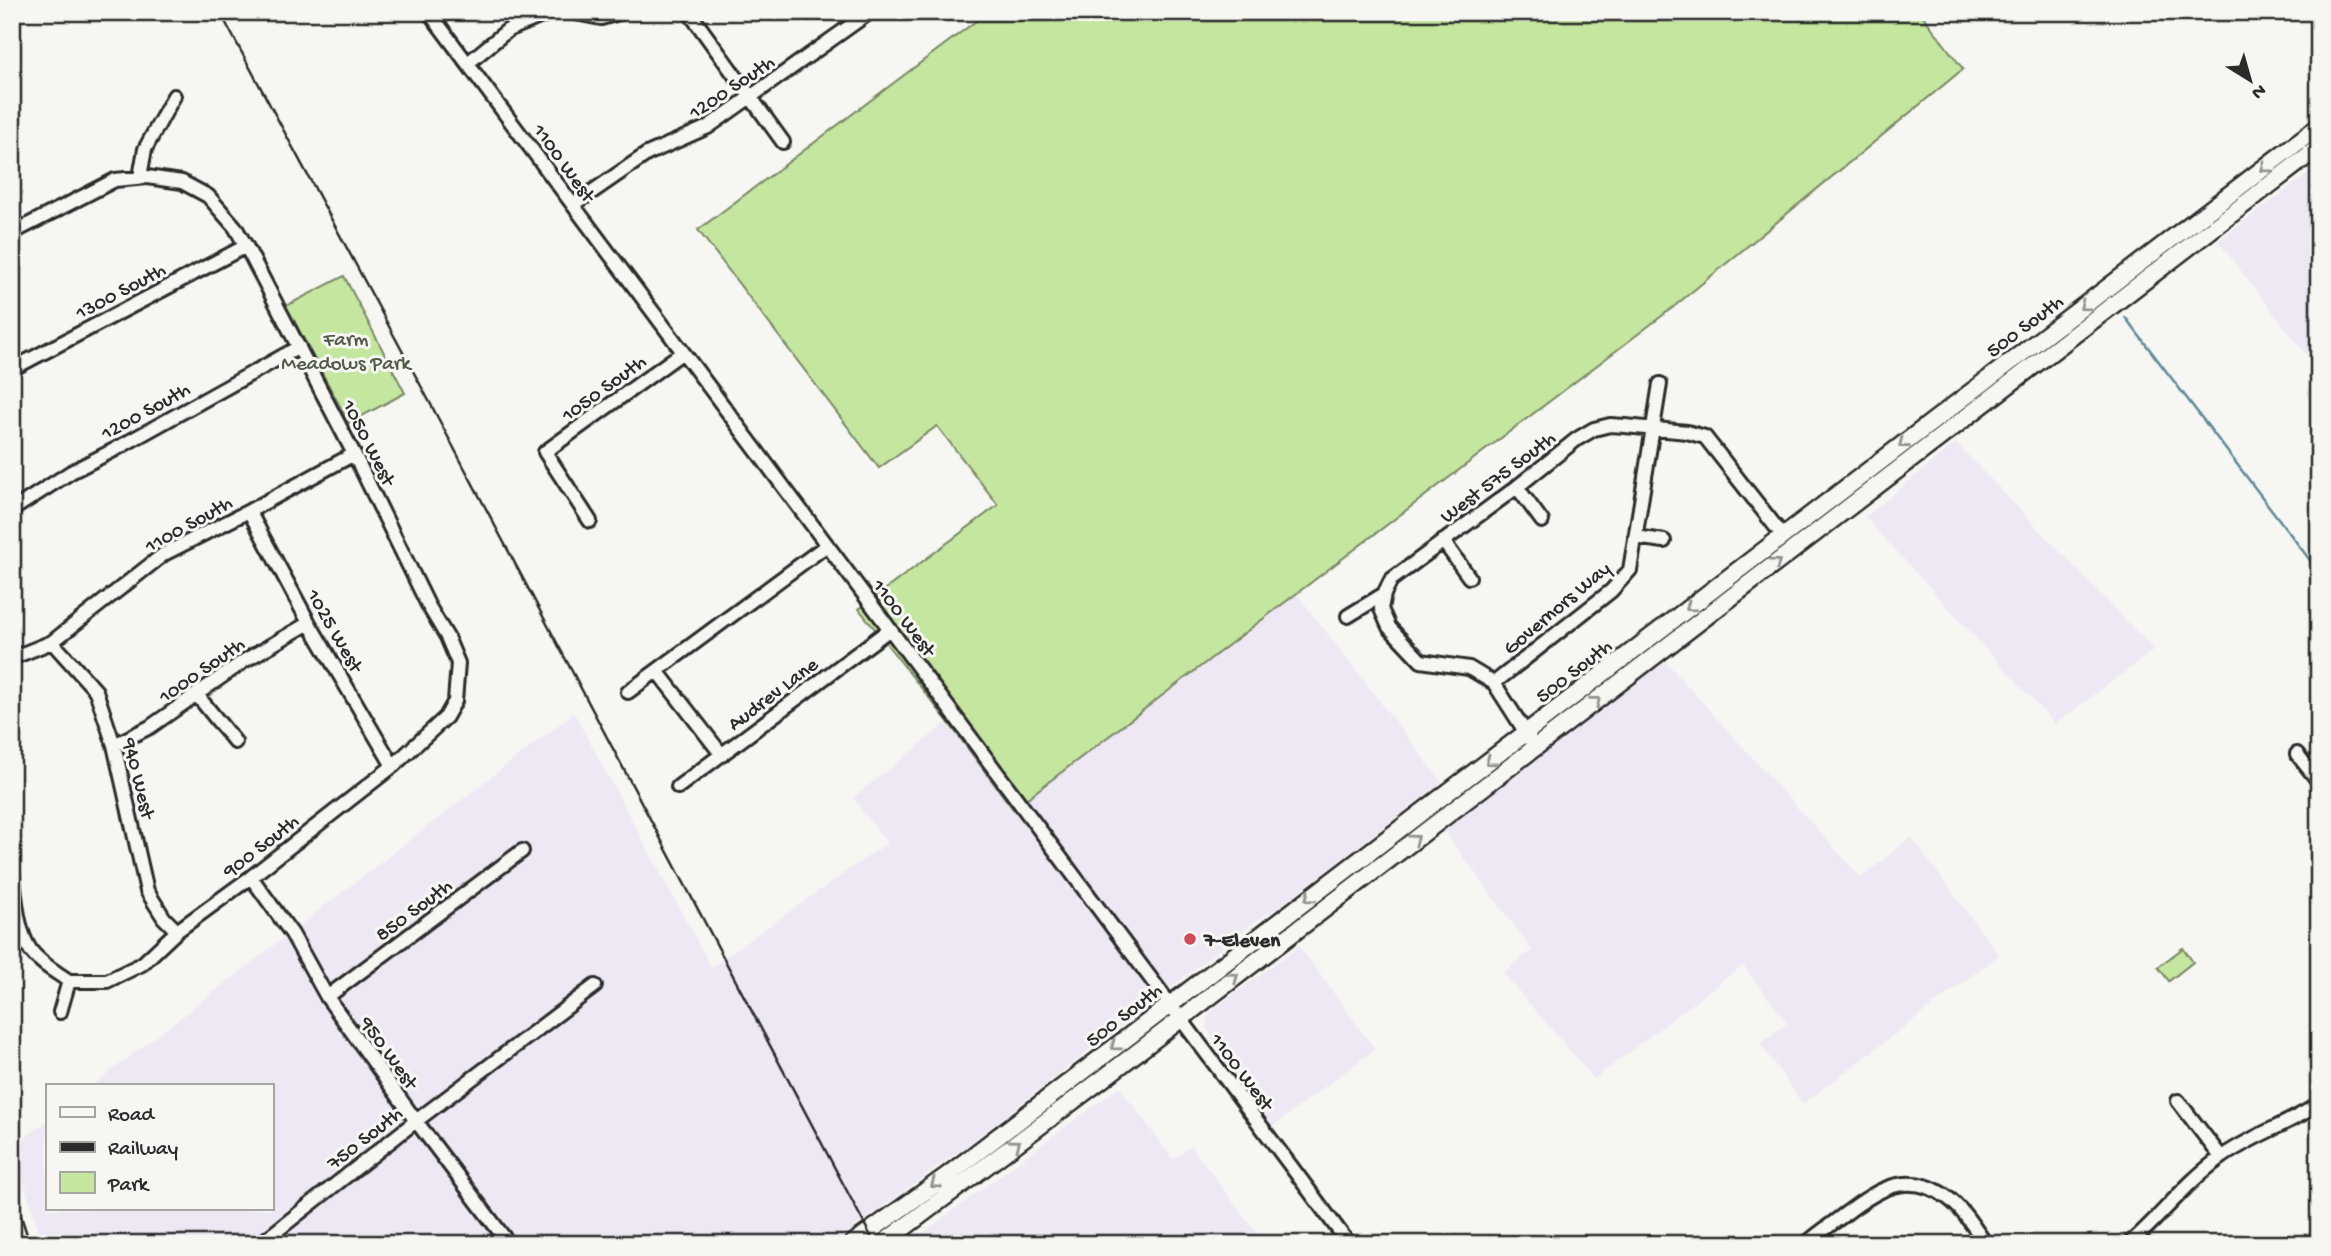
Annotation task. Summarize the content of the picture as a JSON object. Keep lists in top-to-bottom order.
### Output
{
  "streets": {
    "main road": ["500 South"],
    "street": [
      "1200 South",
      "1100 West",
      "1300 South",
      "1050 South",
      "1050 West",
      "West 575 South",
      "1100 South",
      "Governors Way",
      "1025 West",
      "1000 South",
      "Audrev Lane",
      "940 West",
      "900 South",
      "850 South",
      "950 West",
      "750 South"
    ]
  },
  "crossings": [
    ["1200 South", "1100 West"],
    ["1200 South", "1050 West"],
    ["1100 West", "500 South"],
    ["1100 West", "1050 South"],
    ["1100 West", "Audrev Lane"],
    ["1300 South", "1050 West"],
    ["500 South", "West 575 South"],
    ["1050 West", "1100 South"],
    ["1050 West", "900 South"],
    ["West 575 South", "Governors Way"],
    ["1100 South", "1025 West"],
    ["1100 South", "940 West"],
    ["1025 West", "1000 South"],
    ["1025 West", "900 South"],
    ["1000 South", "940 West"],
    ["940 West", "900 South"],
    ["900 South", "950 West"],
    ["850 South", "950 West"],
    ["950 West", "750 South"]
  ],
  "parks": ["Farm Meadows Park"],
  "places": ["7-Eleven"],
  "legend": ["Road", "Railway", "Park"],
  "north": "bottom right"
}
